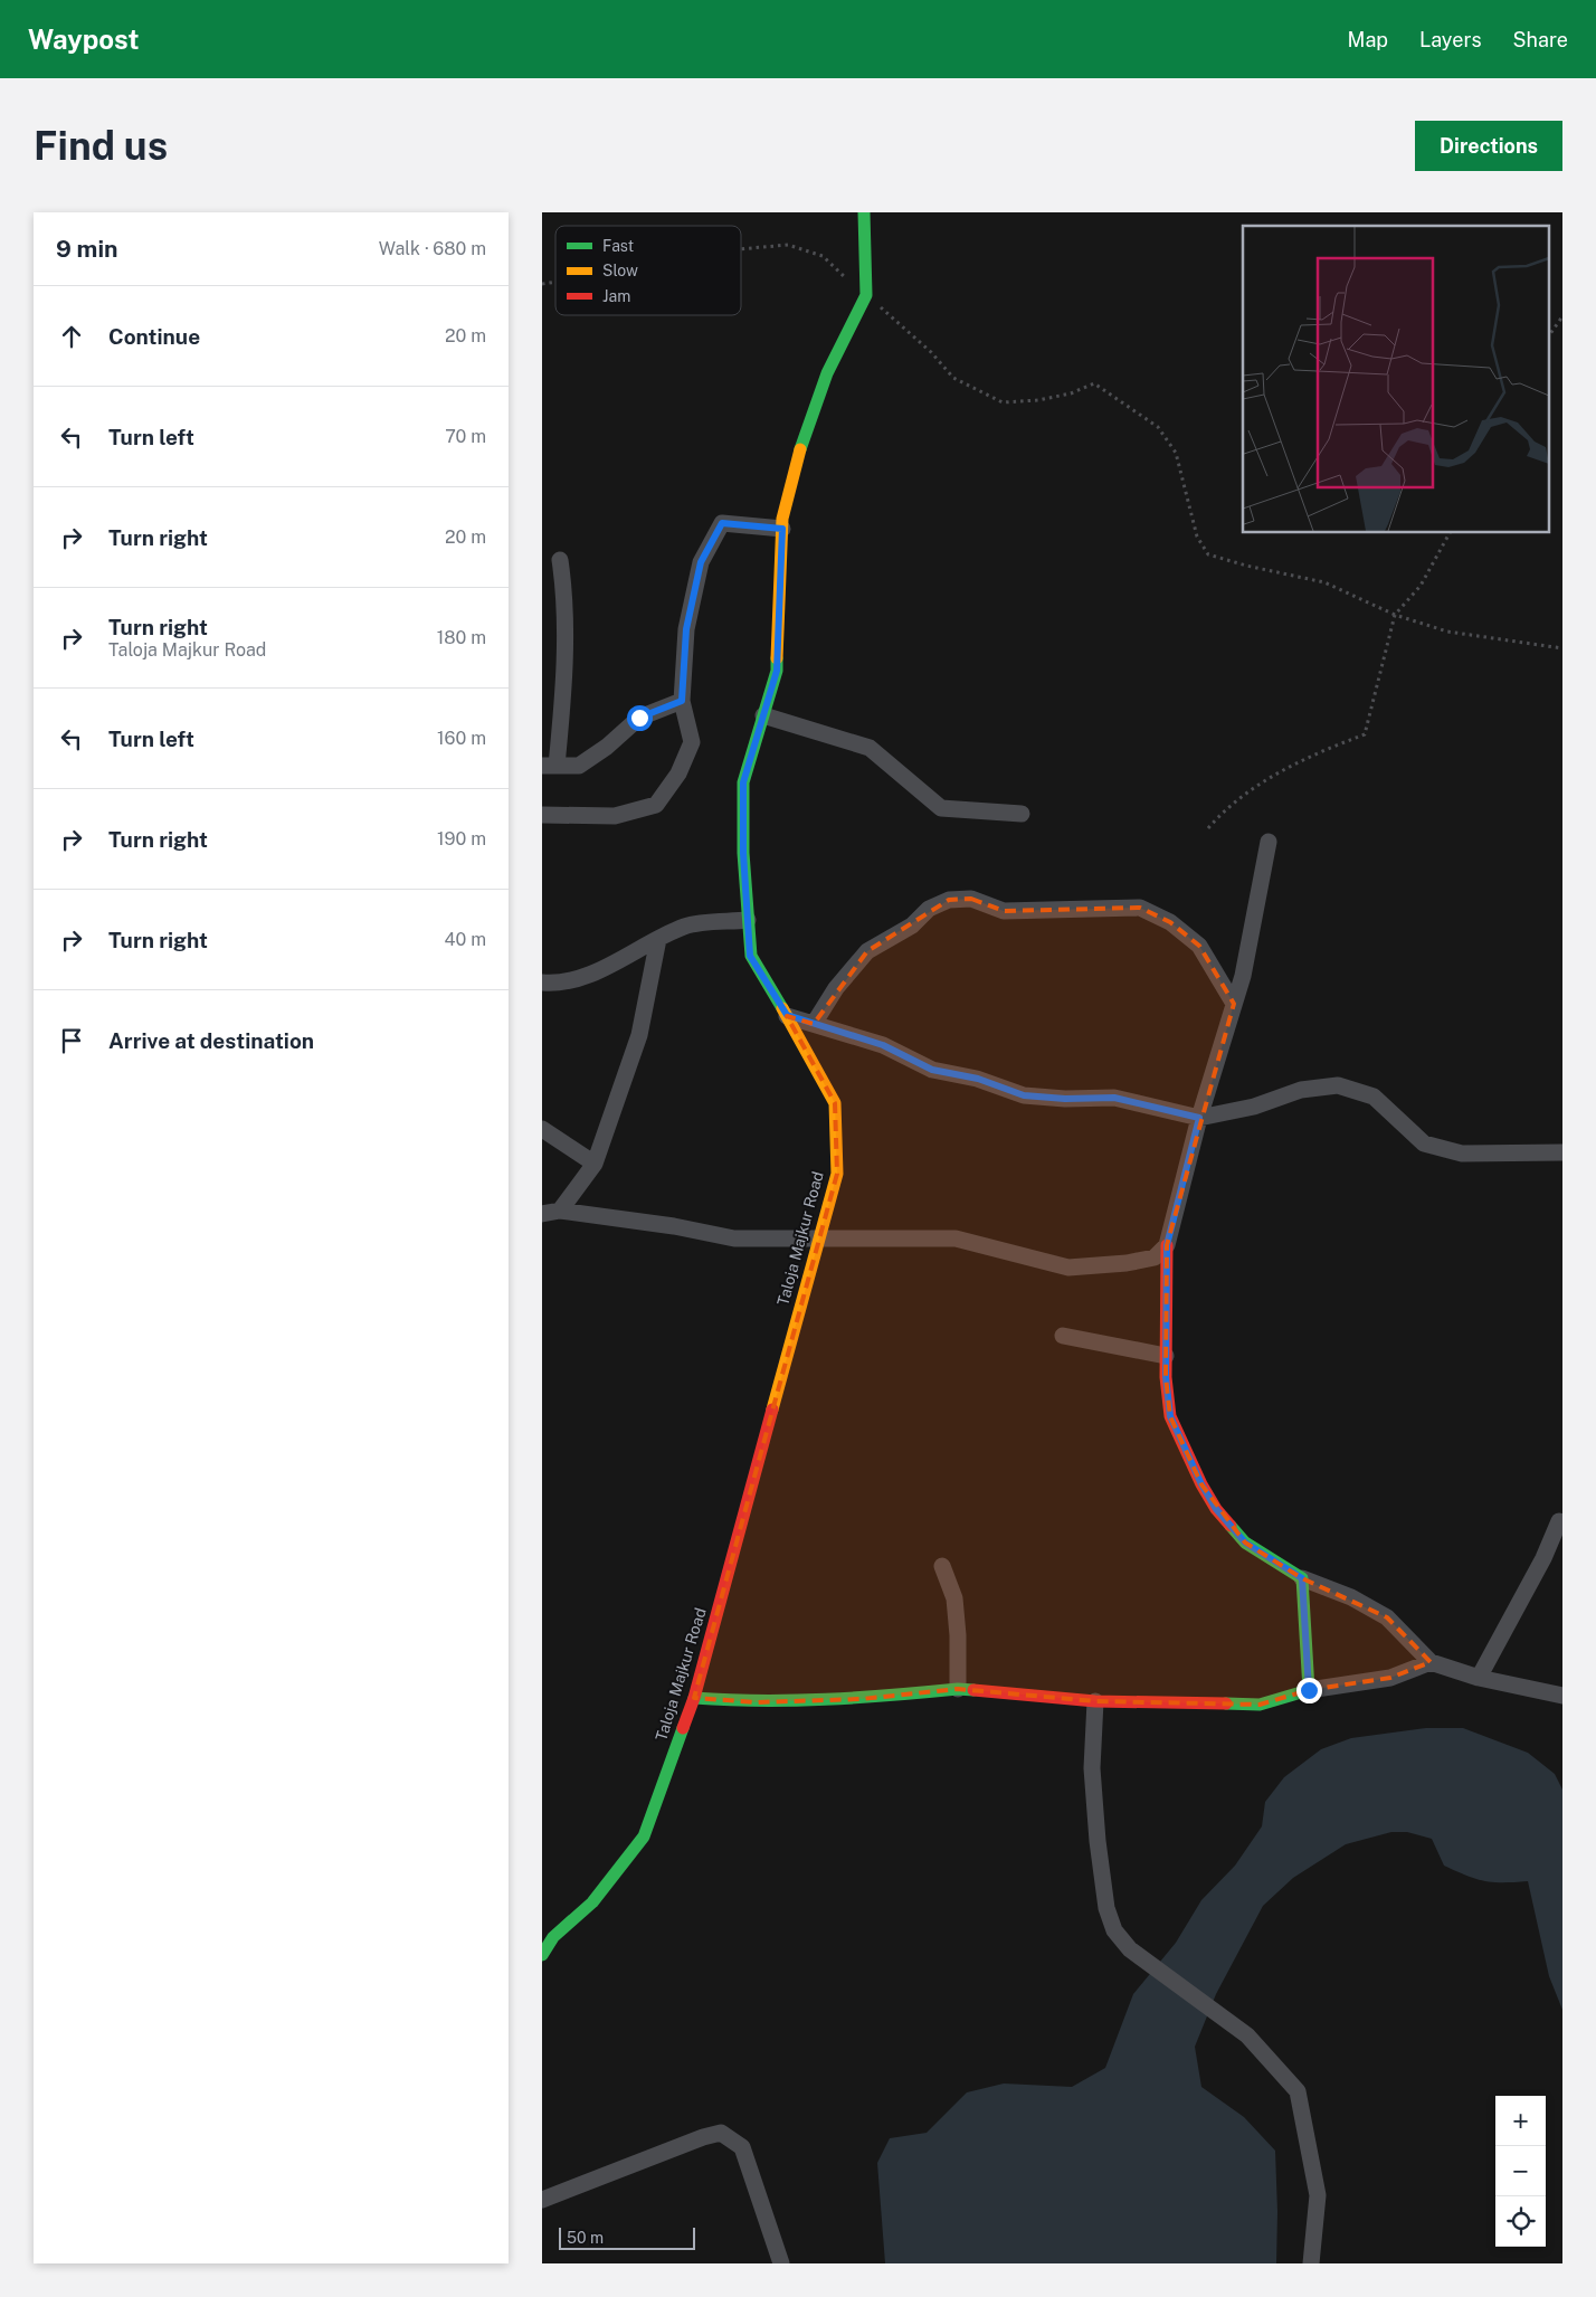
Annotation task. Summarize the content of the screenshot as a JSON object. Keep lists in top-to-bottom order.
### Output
{
  "streets": {
    "street": ["Taloja Majkur Road"]
  },
  "legend": ["Fast", "Slow", "Jam"],
  "scale_bar": "50 m",
  "page": {
    "header": "Waypost",
    "nav": ["Map", "Layers", "Share"],
    "buttons": "Directions",
    "title": "Find us",
    "heading": ["9 min", "Walk · 680 m"],
    "list": [
      ["Continue", "20 m"],
      ["Turn left", "70 m"],
      ["Turn right", "20 m"],
      ["Turn right", "Taloja Majkur Road", "180 m"],
      ["Turn left", "160 m"],
      ["Turn right", "190 m"],
      ["Turn right", "40 m"],
      "Arrive at destination"
    ],
    "map_buttons": ["+", "−"],
    "scale": "50 m"
  }
}
